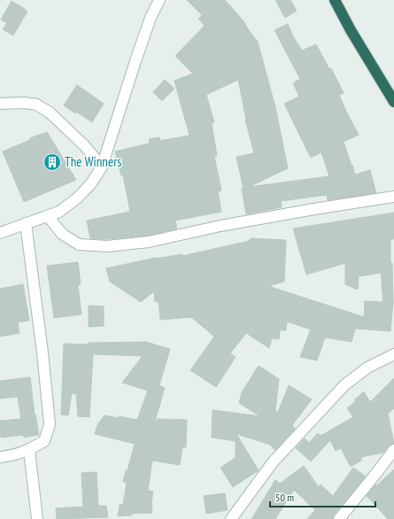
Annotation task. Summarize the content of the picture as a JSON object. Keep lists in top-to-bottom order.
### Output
{
  "places": {
    "building": ["The Winners"]
  },
  "scale_bar": "50 m"
}
